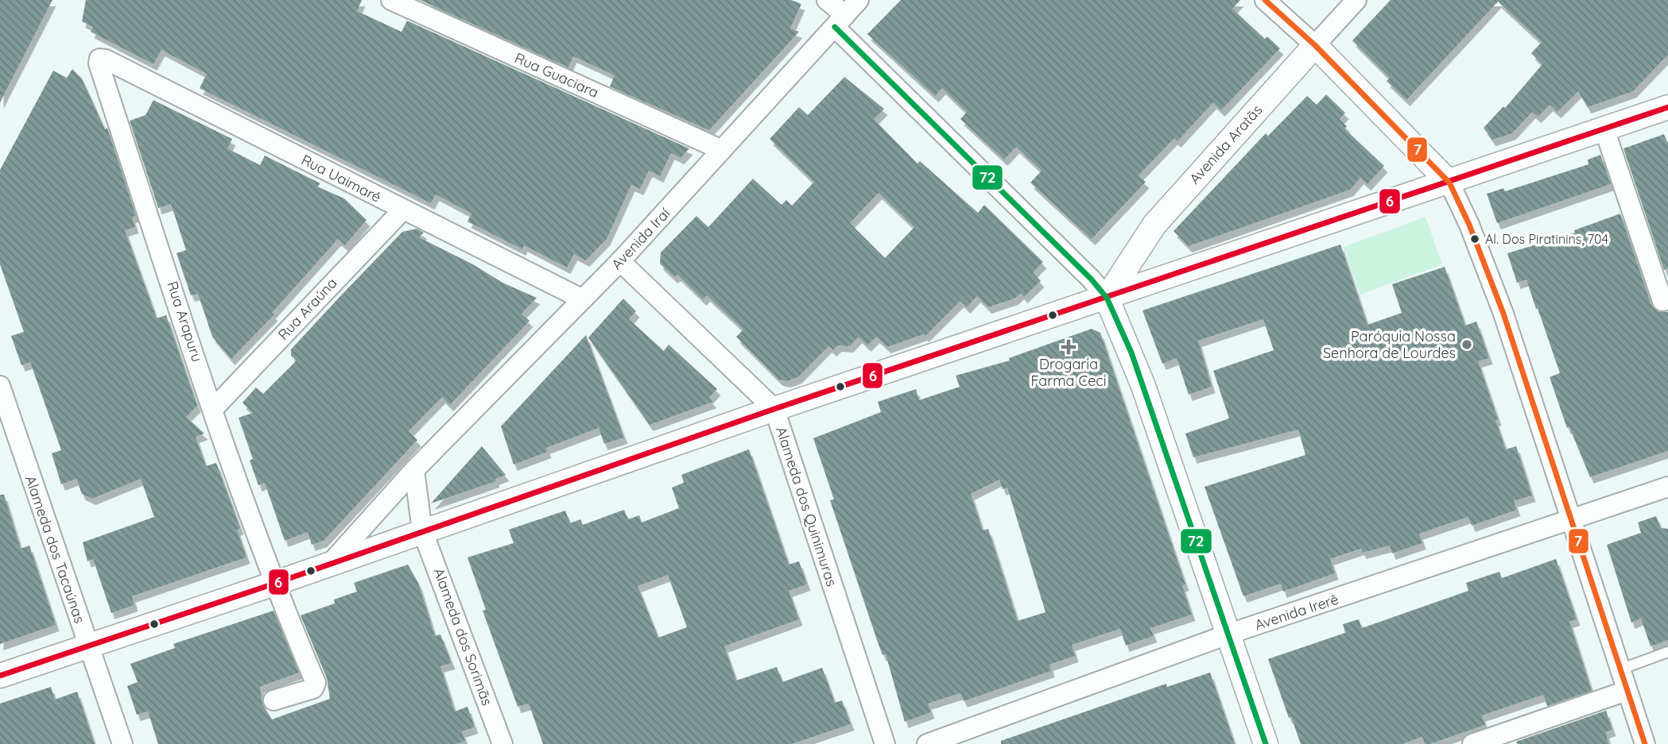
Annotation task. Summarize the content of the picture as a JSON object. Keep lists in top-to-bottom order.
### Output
{
  "streets": {
    "street": [
      "Rua Guaciara",
      "Avenida Aratãs",
      "Rua Uaimaré",
      "Avenida Iraí",
      "Rua Araúna",
      "Rua Arapuru",
      "Alameda dos Quinimuras",
      "Alameda dos Tacaúnas",
      "Avenida Irerê",
      "Alameda dos Sorimãs"
    ]
  },
  "crossings": [
    ["Rua Guaciara", "Avenida Iraí"],
    ["Rua Uaimaré", "Avenida Iraí"],
    ["Rua Uaimaré", "Rua Araúna"],
    ["Rua Uaimaré", "Rua Arapuru"],
    ["Avenida Iraí", "Alameda dos Quinimuras"],
    ["Rua Araúna", "Rua Arapuru"]
  ],
  "places": {
    "other": ["Al. Dos Piratinins, 704", "Paróquia Nossa Senhora de Lourdes"],
    "health": ["Drogaria Farma Ceci"]
  },
  "lines": ["transit line 7", "transit line 72", "transit line 6"]
}
